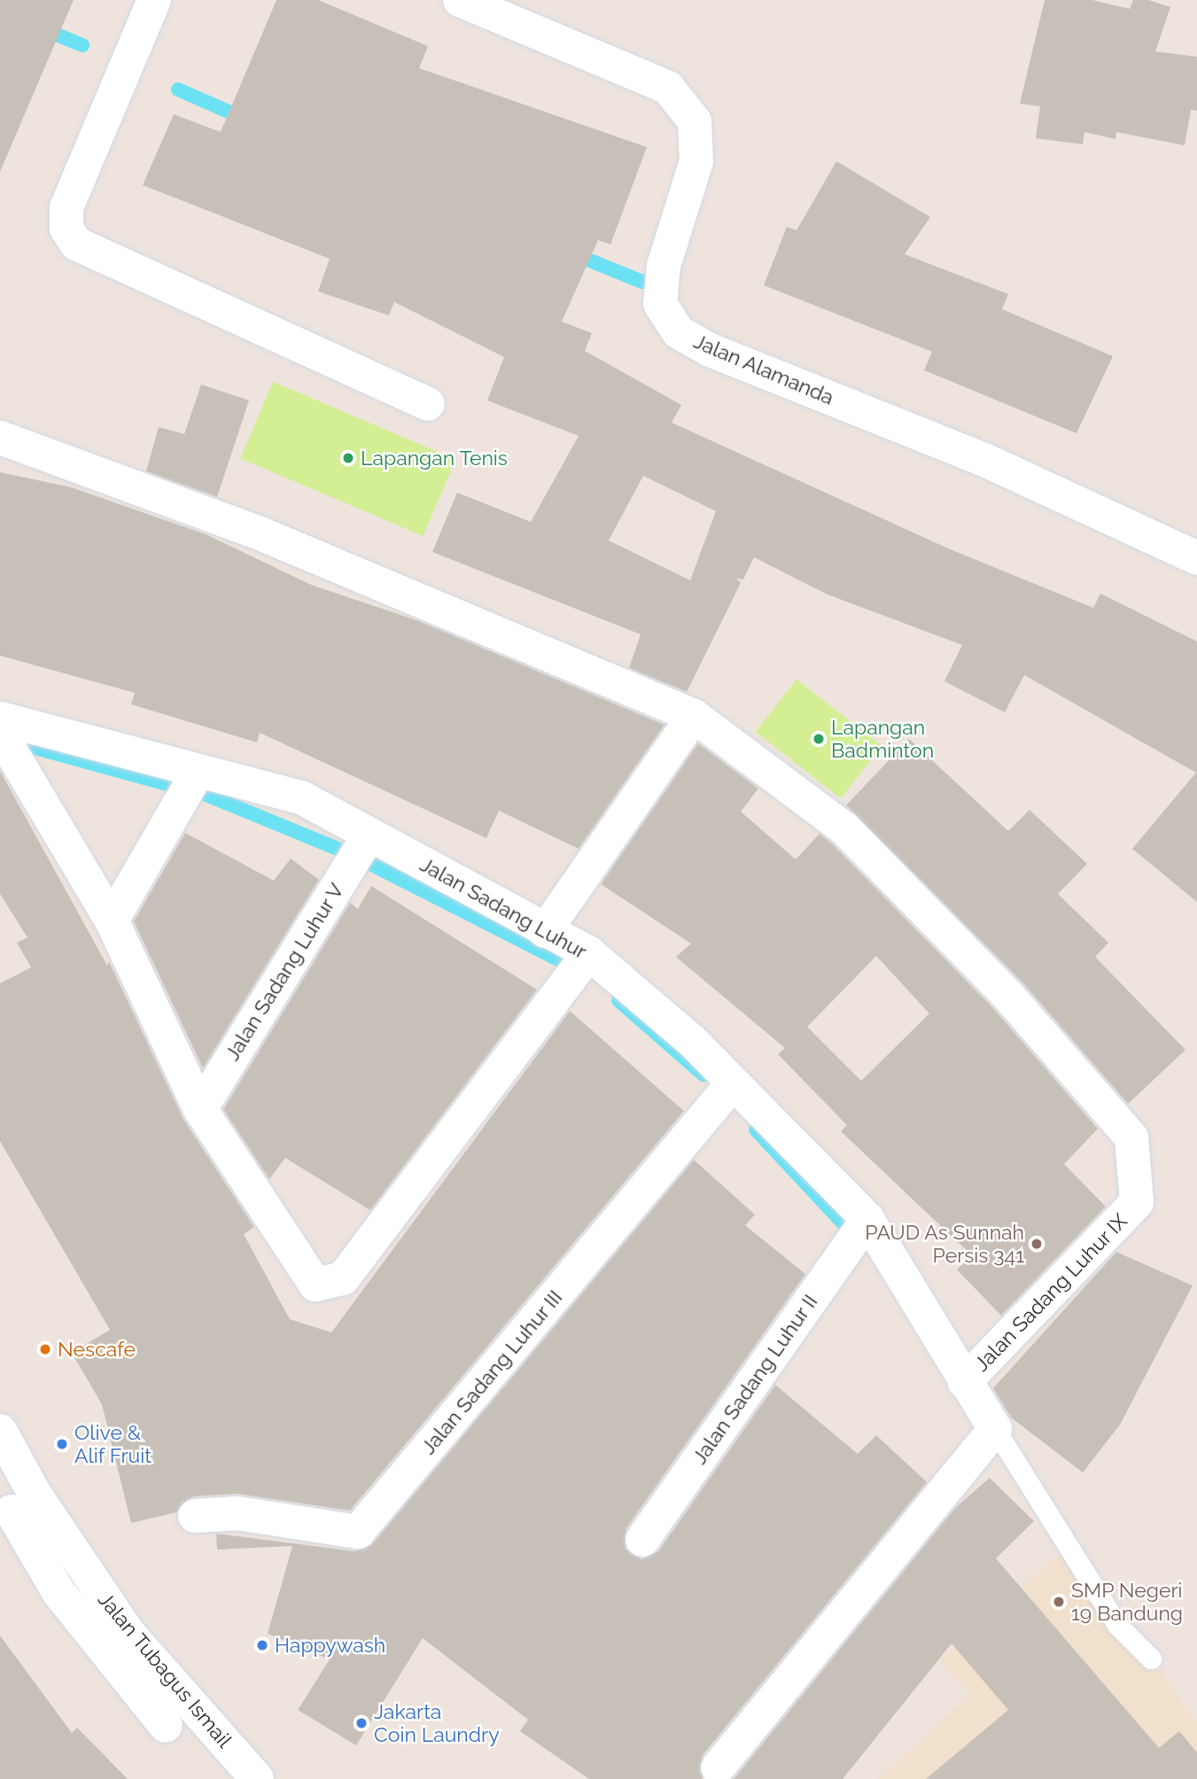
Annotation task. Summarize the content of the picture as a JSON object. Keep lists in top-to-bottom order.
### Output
{
  "streets": {
    "street": [
      "Jalan Alamanda",
      "Jalan Sadang Luhur",
      "Jalan Sadang Luhur V",
      "Jalan Sadang Luhur IX",
      "Jalan Sadang Luhur III",
      "Jalan Sadang Luhur II",
      "Jalan Tubagus Ismail"
    ]
  },
  "crossings": [
    ["Jalan Sadang Luhur", "Jalan Sadang Luhur V"],
    ["Jalan Sadang Luhur", "Jalan Sadang Luhur IX"],
    ["Jalan Sadang Luhur", "Jalan Sadang Luhur III"],
    ["Jalan Sadang Luhur", "Jalan Sadang Luhur II"]
  ],
  "places": [
    "Lapangan Tenis",
    "Lapangan Badminton",
    "PAUD As Sunnah Persis 341",
    "Nescafe",
    "Olive & Alif Fruit",
    "SMP Negeri 19 Bandung",
    "Happywash",
    "Jakarta Coin Laundry"
  ]
}
